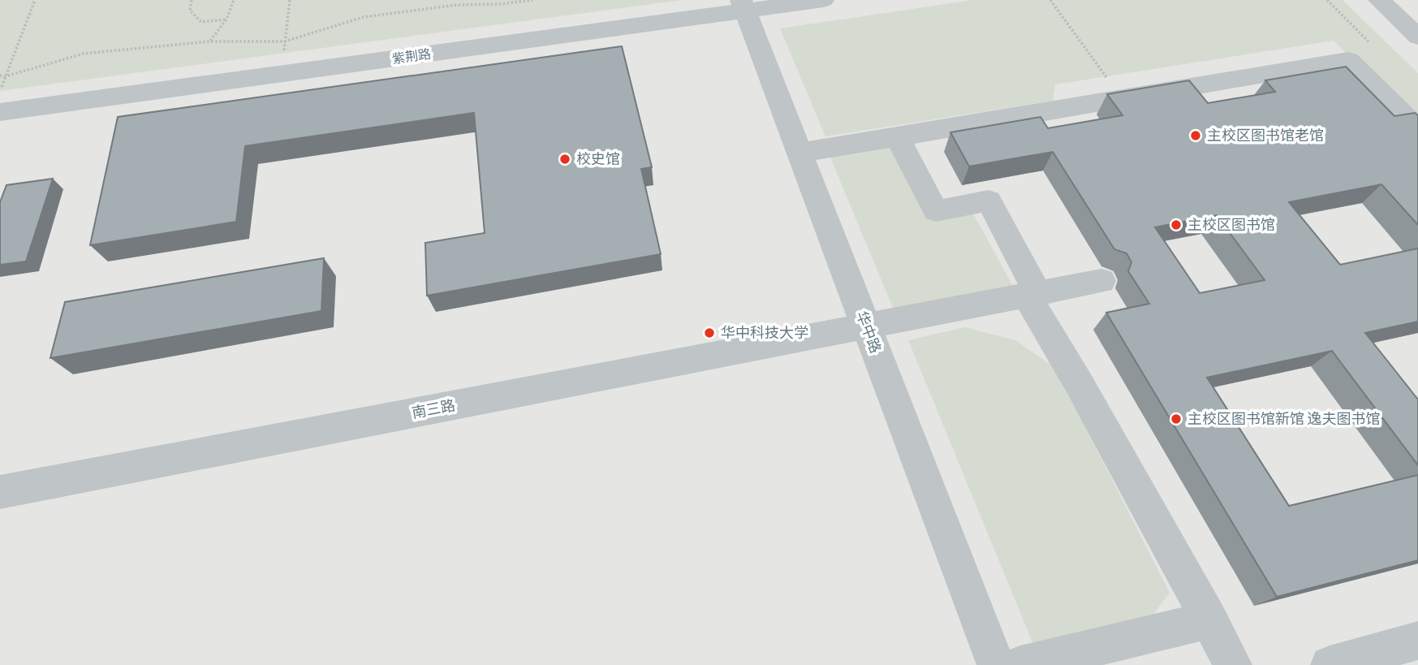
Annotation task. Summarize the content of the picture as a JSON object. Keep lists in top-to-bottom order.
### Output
{
  "streets": {
    "street": ["紫荆路", "华中路", "南三路"]
  },
  "crossings": [
    ["紫荆路", "华中路"],
    ["华中路", "南三路"]
  ],
  "places": [
    "主校区图书馆老馆",
    "校史馆",
    "主校区图书馆",
    "华中科技大学",
    "主校区图书馆新馆 逸夫图书馆"
  ]
}
